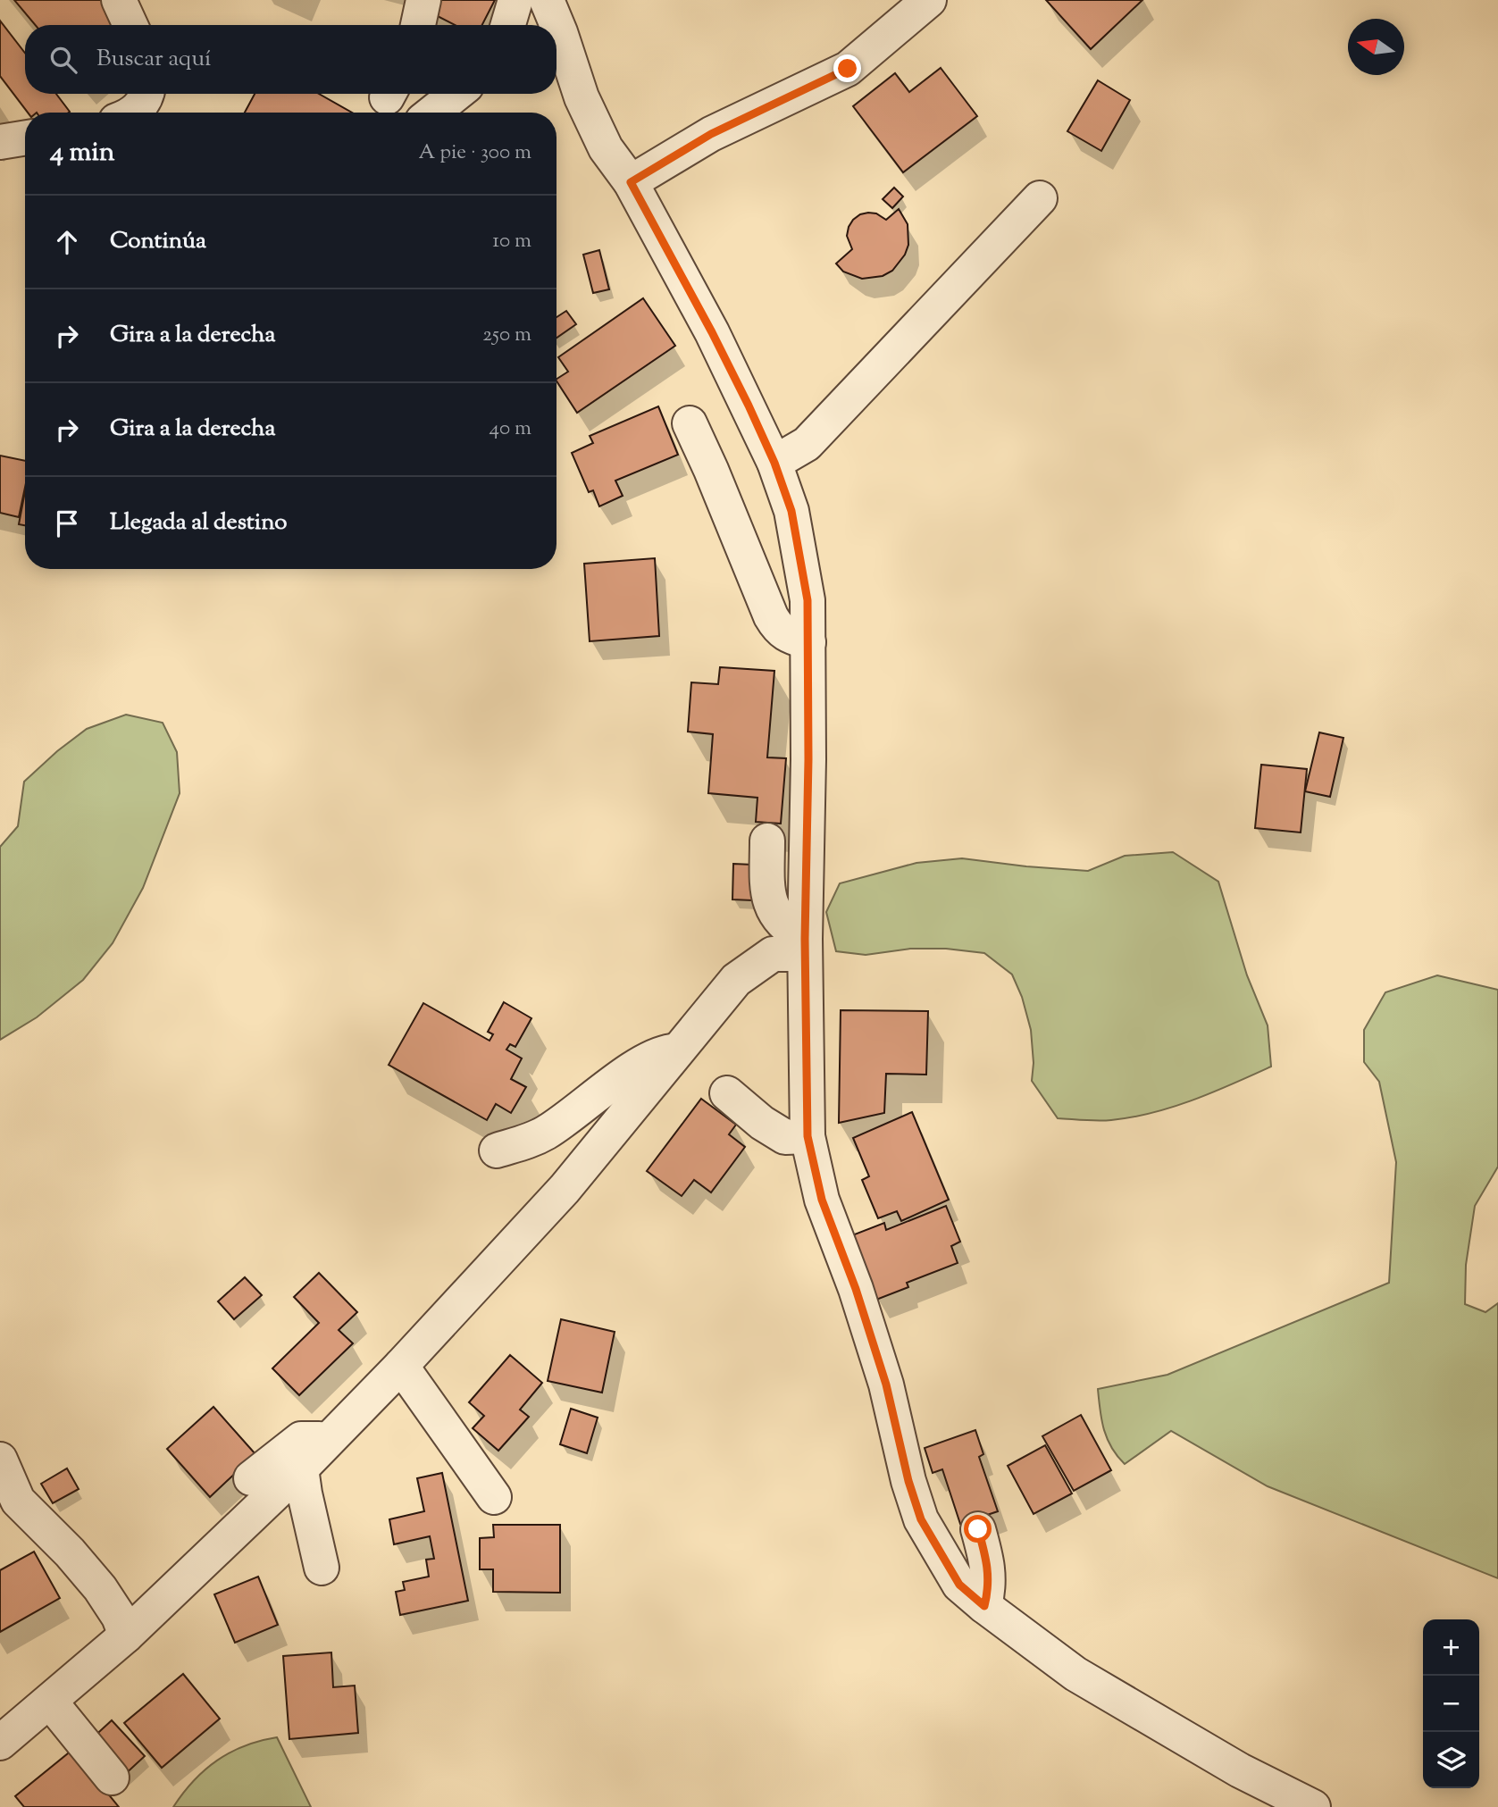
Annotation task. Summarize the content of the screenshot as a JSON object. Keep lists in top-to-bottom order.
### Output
{
  "north": "left",
  "page": {
    "search": "Buscar aquí",
    "heading": ["4 min", "A pie · 300 m"],
    "list": [
      ["Continúa", "10 m"],
      ["Gira a la derecha", "250 m"],
      ["Gira a la derecha", "40 m"],
      "Llegada al destino"
    ],
    "map_buttons": ["+", "−"]
  }
}
